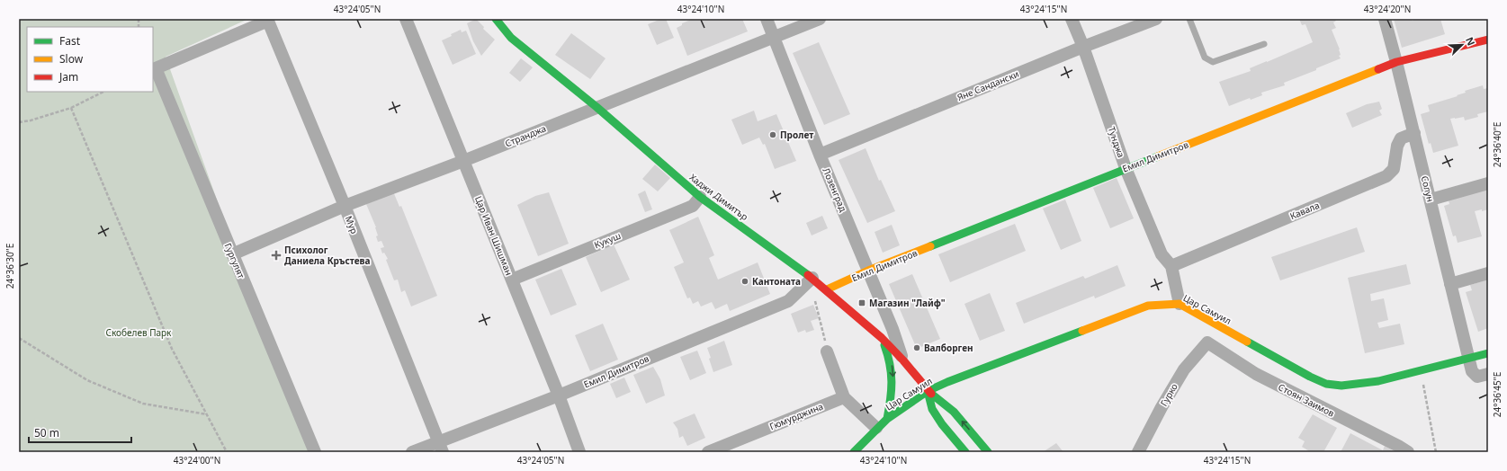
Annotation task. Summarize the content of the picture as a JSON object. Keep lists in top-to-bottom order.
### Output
{
  "streets": {
    "street": [
      "Яне Сандански",
      "Странджа",
      "Тунджа",
      "Емил Димитров",
      "Солун",
      "Лозенград",
      "Хаджи Димитър",
      "Кавала",
      "Мур",
      "Цар Иван Шишман",
      "Кукуш",
      "Гургулят",
      "Цар Самуил",
      "Гурко",
      "Стоян Заимов",
      "Гюмурджина"
    ]
  },
  "crossings": [
    ["Яне Сандански", "Тунджа"],
    ["Яне Сандански", "Лозенград"],
    ["Странджа", "Лозенград"],
    ["Странджа", "Хаджи Димитър"],
    ["Странджа", "Мур"],
    ["Странджа", "Цар Иван Шишман"],
    ["Странджа", "Гургулят"],
    ["Тунджа", "Емил Димитров"],
    ["Тунджа", "Кавала"],
    ["Тунджа", "Цар Самуил"],
    ["Емил Димитров", "Солун"],
    ["Емил Димитров", "Лозенград"],
    ["Емил Димитров", "Хаджи Димитър"],
    ["Емил Димитров", "Мур"],
    ["Емил Димитров", "Цар Иван Шишман"],
    ["Солун", "Кавала"],
    ["Солун", "Цар Самуил"],
    ["Лозенград", "Хаджи Димитър"],
    ["Хаджи Димитър", "Кукуш"],
    ["Хаджи Димитър", "Цар Самуил"],
    ["Мур", "Гургулят"],
    ["Цар Иван Шишман", "Кукуш"],
    ["Гурко", "Стоян Заимов"]
  ],
  "parks": ["Скобелев Парк"],
  "places": {
    "other": ["Пролет", "Кантоната", "Валборген"],
    "health": ["Психолог Даниела Кръстева"],
    "transit": ["Магазин \"Лайф\""]
  },
  "legend": ["Fast", "Slow", "Jam"],
  "scale_bar": "50 m",
  "north": "top right",
  "coordinates": [
    "43°24'05\"N",
    "43°24'10\"N",
    "43°24'15\"N",
    "43°24'20\"N",
    "24°36'40\"E",
    "24°36'30\"E",
    "24°36'45\"E",
    "43°24'00\"N"
  ]
}
